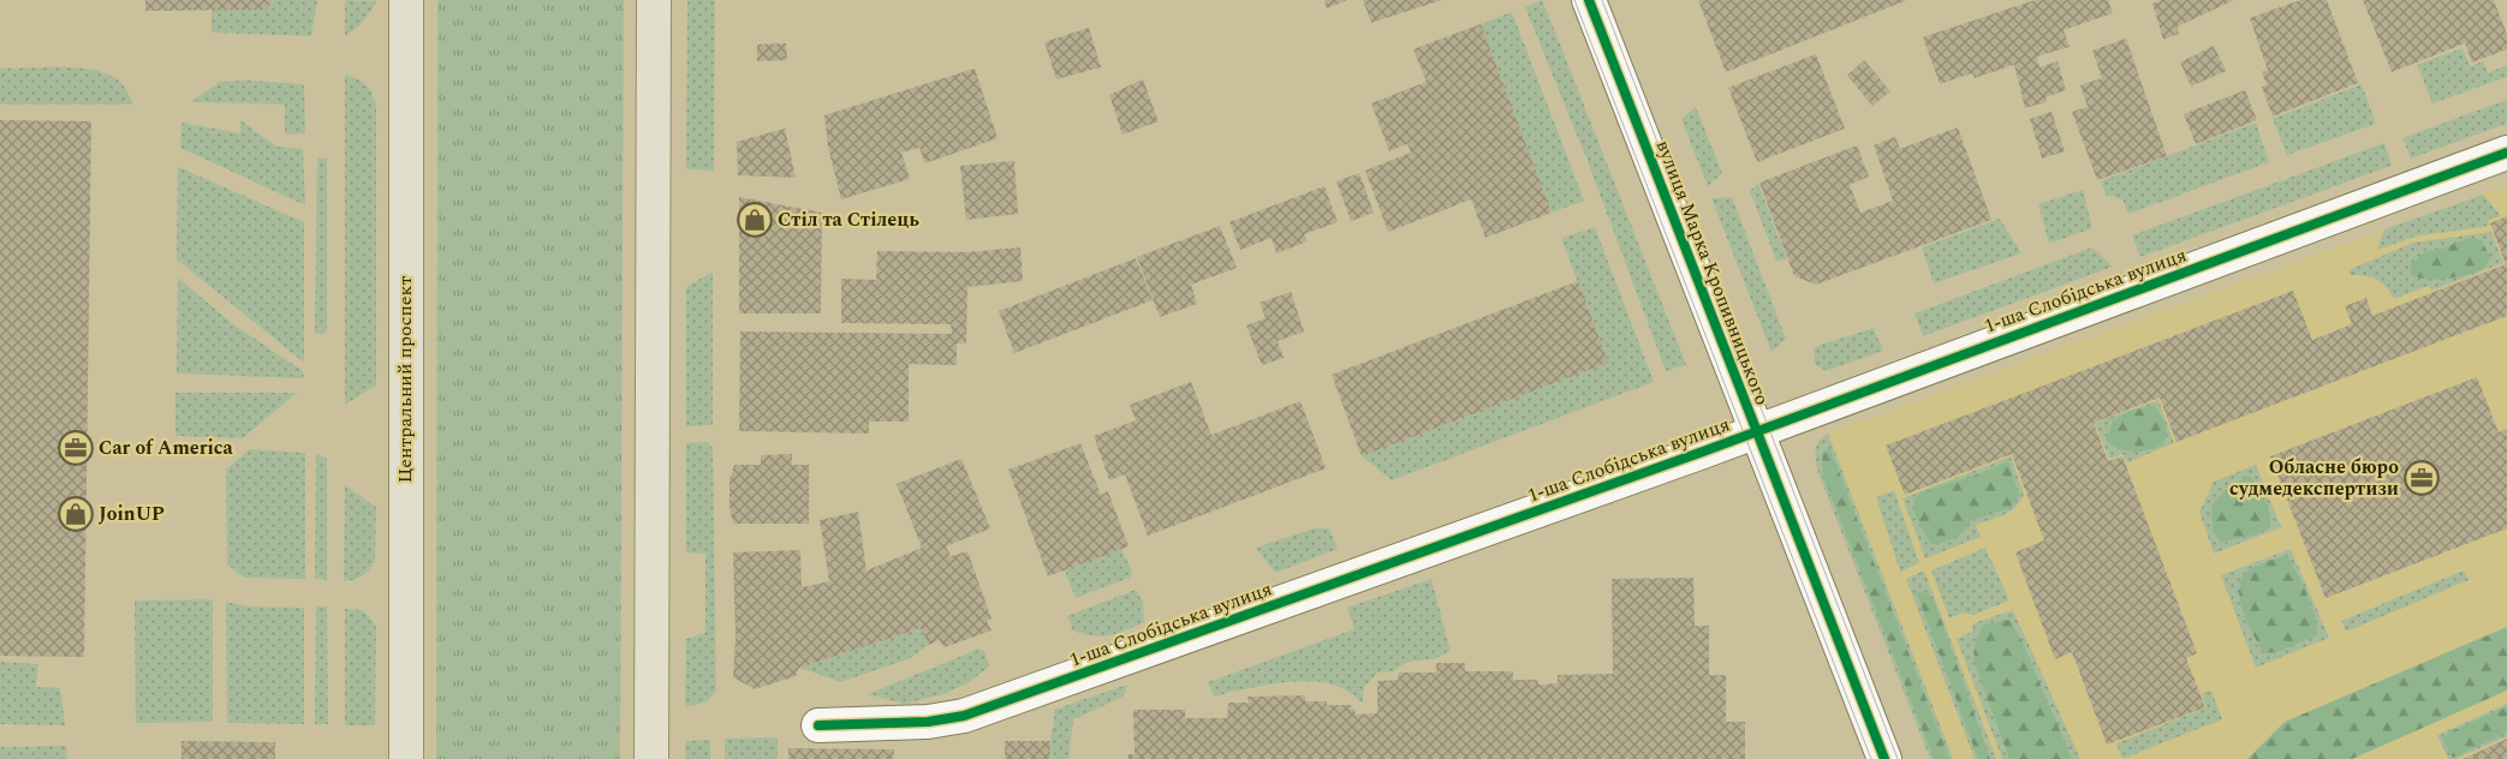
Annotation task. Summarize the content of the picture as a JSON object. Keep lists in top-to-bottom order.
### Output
{
  "streets": {
    "main road": ["Центральний проспект"],
    "street": ["вулиця Марка Кропивницького", "1-ша Слобідська вулиця"]
  },
  "crossings": [
    ["вулиця Марка Кропивницького", "1-ша Слобідська вулиця"]
  ],
  "places": {
    "shop": ["Стіл та Стілець", "JoinUP"],
    "office": ["Car of America", "Обласне бюро судмедекспертизи"]
  }
}
